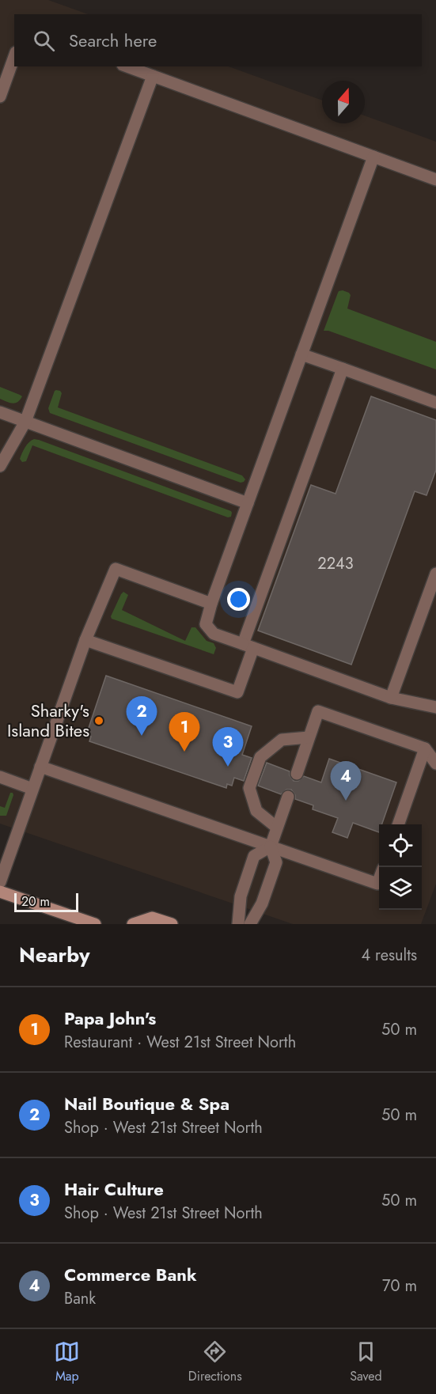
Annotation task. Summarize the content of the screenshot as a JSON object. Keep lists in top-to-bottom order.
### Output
{
  "places": ["Sharky's Island Bites"],
  "house_numbers": ["2243"],
  "scale_bar": "20 m",
  "north": "top",
  "page": {
    "search": "Search here",
    "pins": [
      "2",
      "1",
      "3",
      "4"
    ],
    "scale": "20 m",
    "heading": ["Nearby", "4 results"],
    "list": [
      {
        "mark": "1",
        "name": "Papa John's",
        "note": "Restaurant · West 21st Street North",
        "value": "50 m"
      },
      {
        "mark": "2",
        "name": "Nail Boutique & Spa",
        "note": "Shop · West 21st Street North",
        "value": "50 m"
      },
      {
        "mark": "3",
        "name": "Hair Culture",
        "note": "Shop · West 21st Street North",
        "value": "50 m"
      },
      {
        "mark": "4",
        "name": "Commerce Bank",
        "note": "Bank",
        "value": "70 m"
      }
    ],
    "nav": ["Map", "Directions", "Saved"]
  }
}
